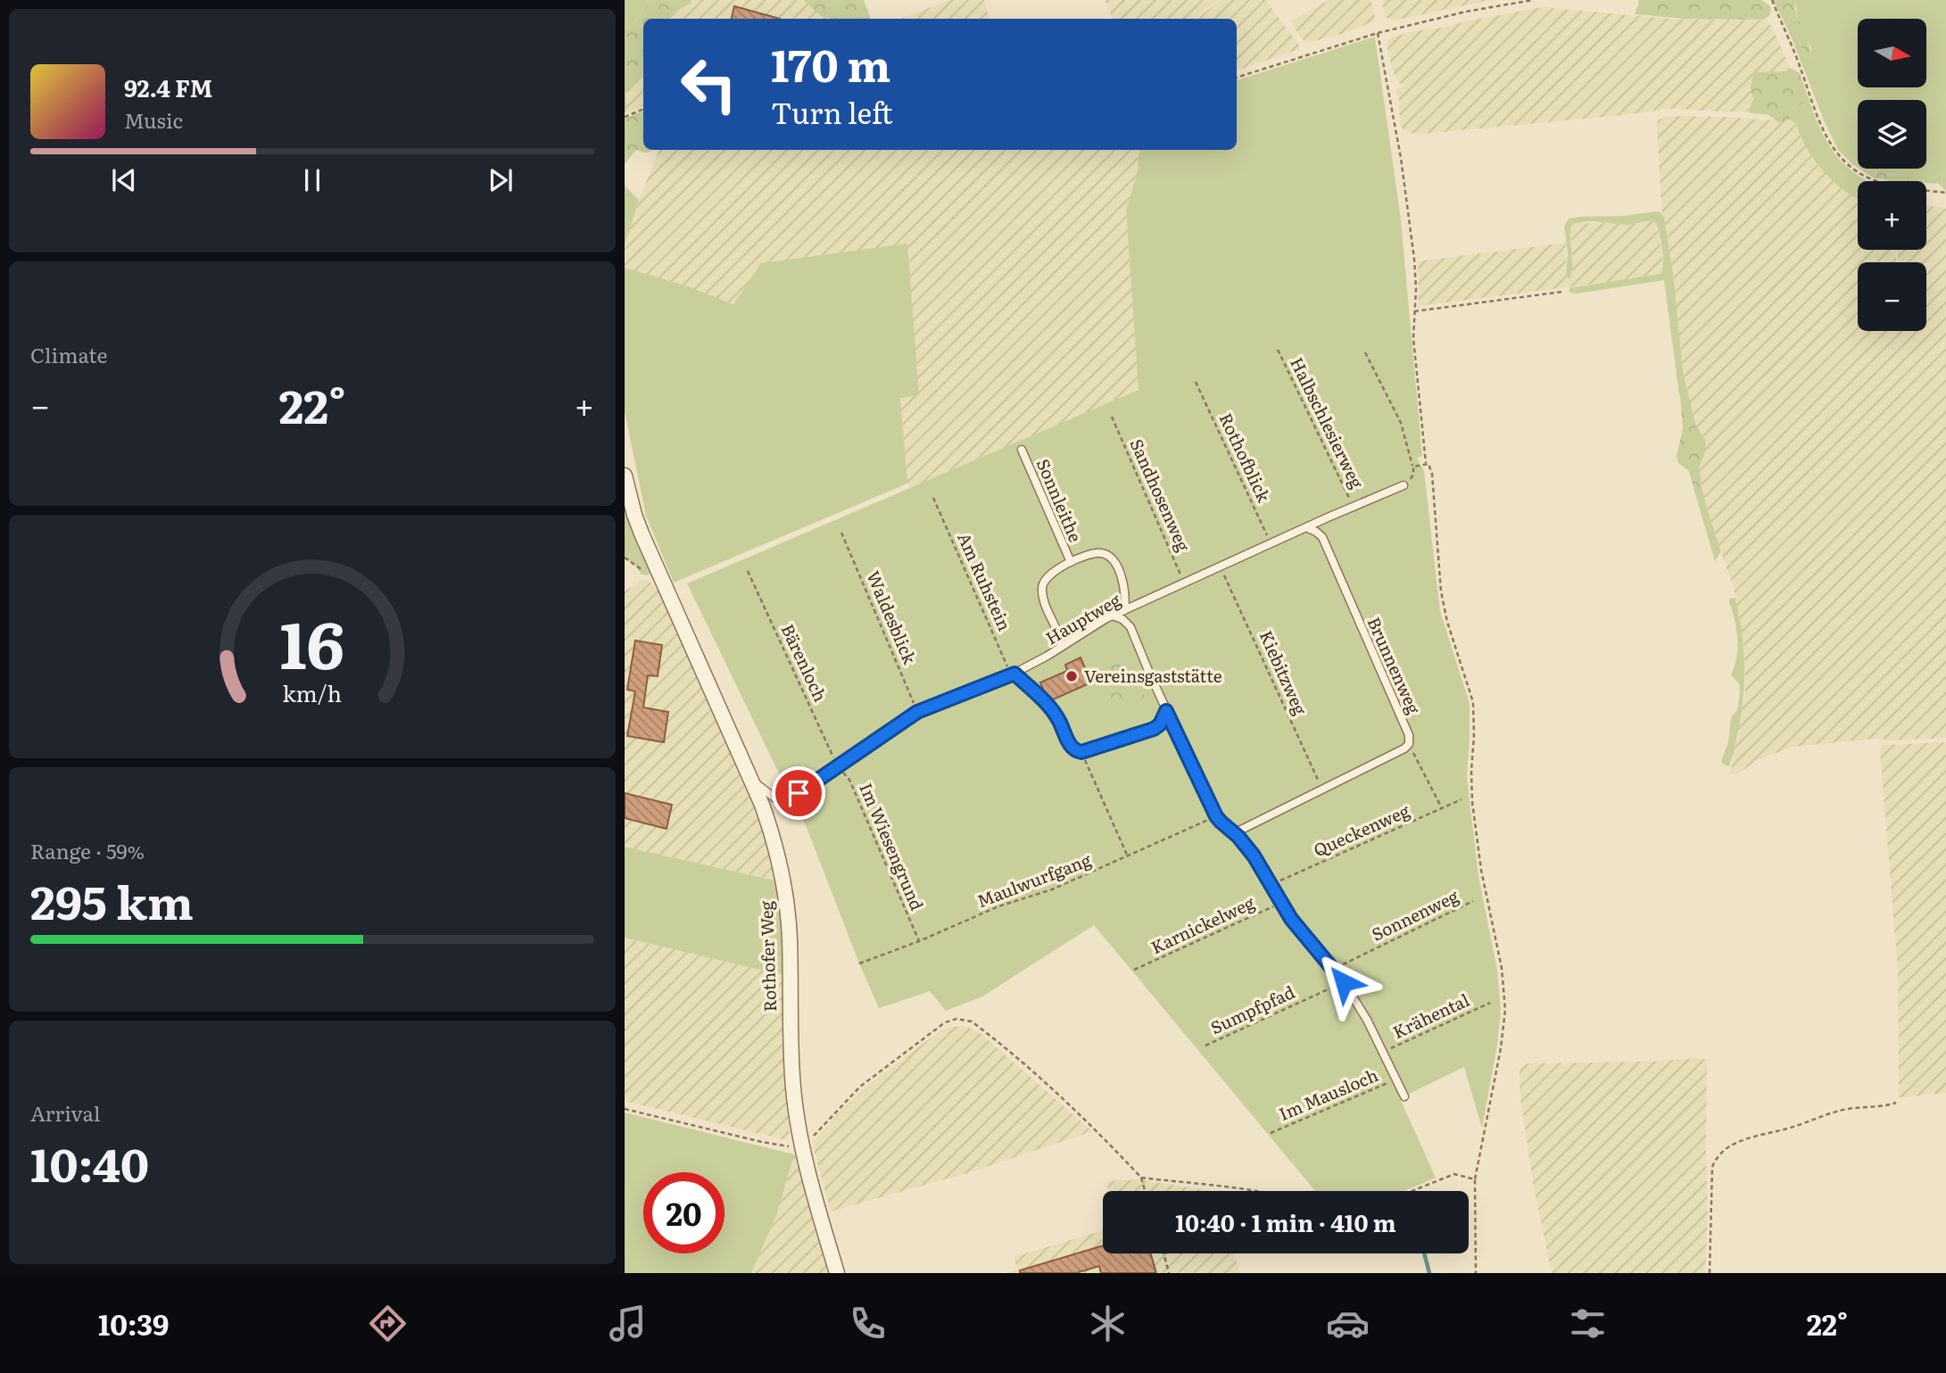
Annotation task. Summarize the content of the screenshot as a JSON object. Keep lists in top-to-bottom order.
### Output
{
  "streets": {
    "street": ["Rothofer Weg"],
    "lane": ["Sonnleithe", "Hauptweg", "Brunnenweg"],
    "path": [
      "Halbschlesierweg",
      "Rothofblick",
      "Sandhosenweg",
      "Am Ruhstein",
      "Waldesblick",
      "Bärenloch",
      "Kiebitzweg",
      "Queckenweg",
      "Im Wiesengrund",
      "Maulwurfgang",
      "Sonnenweg",
      "Karnickelweg",
      "Sumpfpfad",
      "Krähental",
      "Im Mausloch"
    ]
  },
  "crossings": [
    ["Halbschlesierweg", "Hauptweg"],
    ["Rothofblick", "Hauptweg"],
    ["Sandhosenweg", "Hauptweg"],
    ["Am Ruhstein", "Hauptweg"],
    ["Waldesblick", "Hauptweg"],
    ["Hauptweg", "Bärenloch"],
    ["Hauptweg", "Brunnenweg"],
    ["Hauptweg", "Kiebitzweg"],
    ["Hauptweg", "Im Wiesengrund"],
    ["Hauptweg", "Rothofer Weg"],
    ["Bärenloch", "Im Wiesengrund"],
    ["Im Wiesengrund", "Maulwurfgang"]
  ],
  "places": ["Vereinsgaststätte"],
  "north": "right",
  "page": {
    "map_buttons": ["+", "−"],
    "turn": ["170 m", "Turn left"],
    "song": ["92.4 FM", "Music"],
    "tile": [
      "Climate",
      ["Range · 59%", "295 km"],
      ["Arrival", "10:40"]
    ],
    "heat": ["−", "22°", "+"],
    "limit": "20",
    "trip": "10:40 · 1 min · 410 m",
    "tabs": ["10:39", "22°"],
    "gauge": ["16", "km/h"]
  }
}
